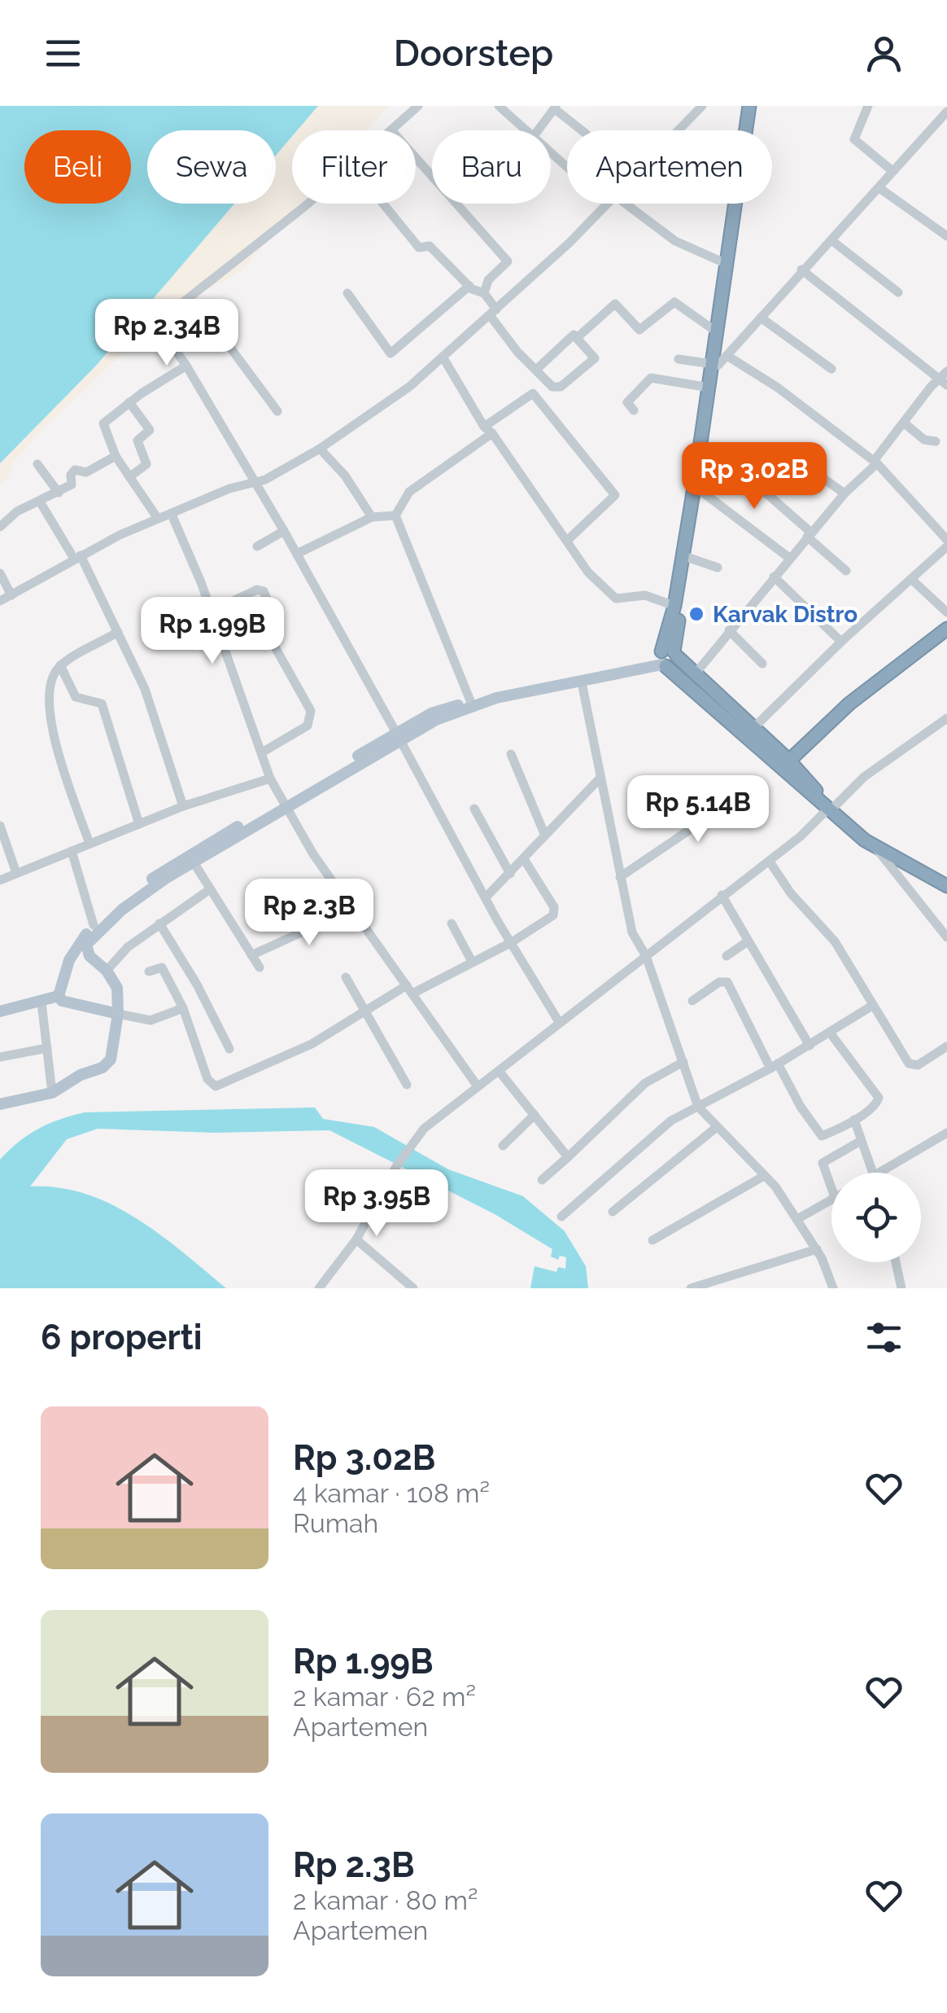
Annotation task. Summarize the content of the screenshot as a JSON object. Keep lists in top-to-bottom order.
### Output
{
  "places": ["Karvak Distro"],
  "page": {
    "header": "Doorstep",
    "chip": [
      "Beli",
      "Sewa",
      "Filter",
      "Baru",
      "Apartemen"
    ],
    "price": [
      "Rp 2.34B",
      "Rp 3.02B",
      "Rp 1.99B",
      "Rp 5.14B",
      "Rp 2.3B",
      "Rp 3.95B"
    ],
    "heading": "6 properti",
    "list": [
      {
        "name": "Rp 3.02B",
        "note": "4 kamar · 108 m² · Rumah"
      },
      {
        "name": "Rp 1.99B",
        "note": "2 kamar · 62 m² · Apartemen"
      },
      {
        "name": "Rp 2.3B",
        "note": "2 kamar · 80 m² · Apartemen"
      }
    ]
  }
}
